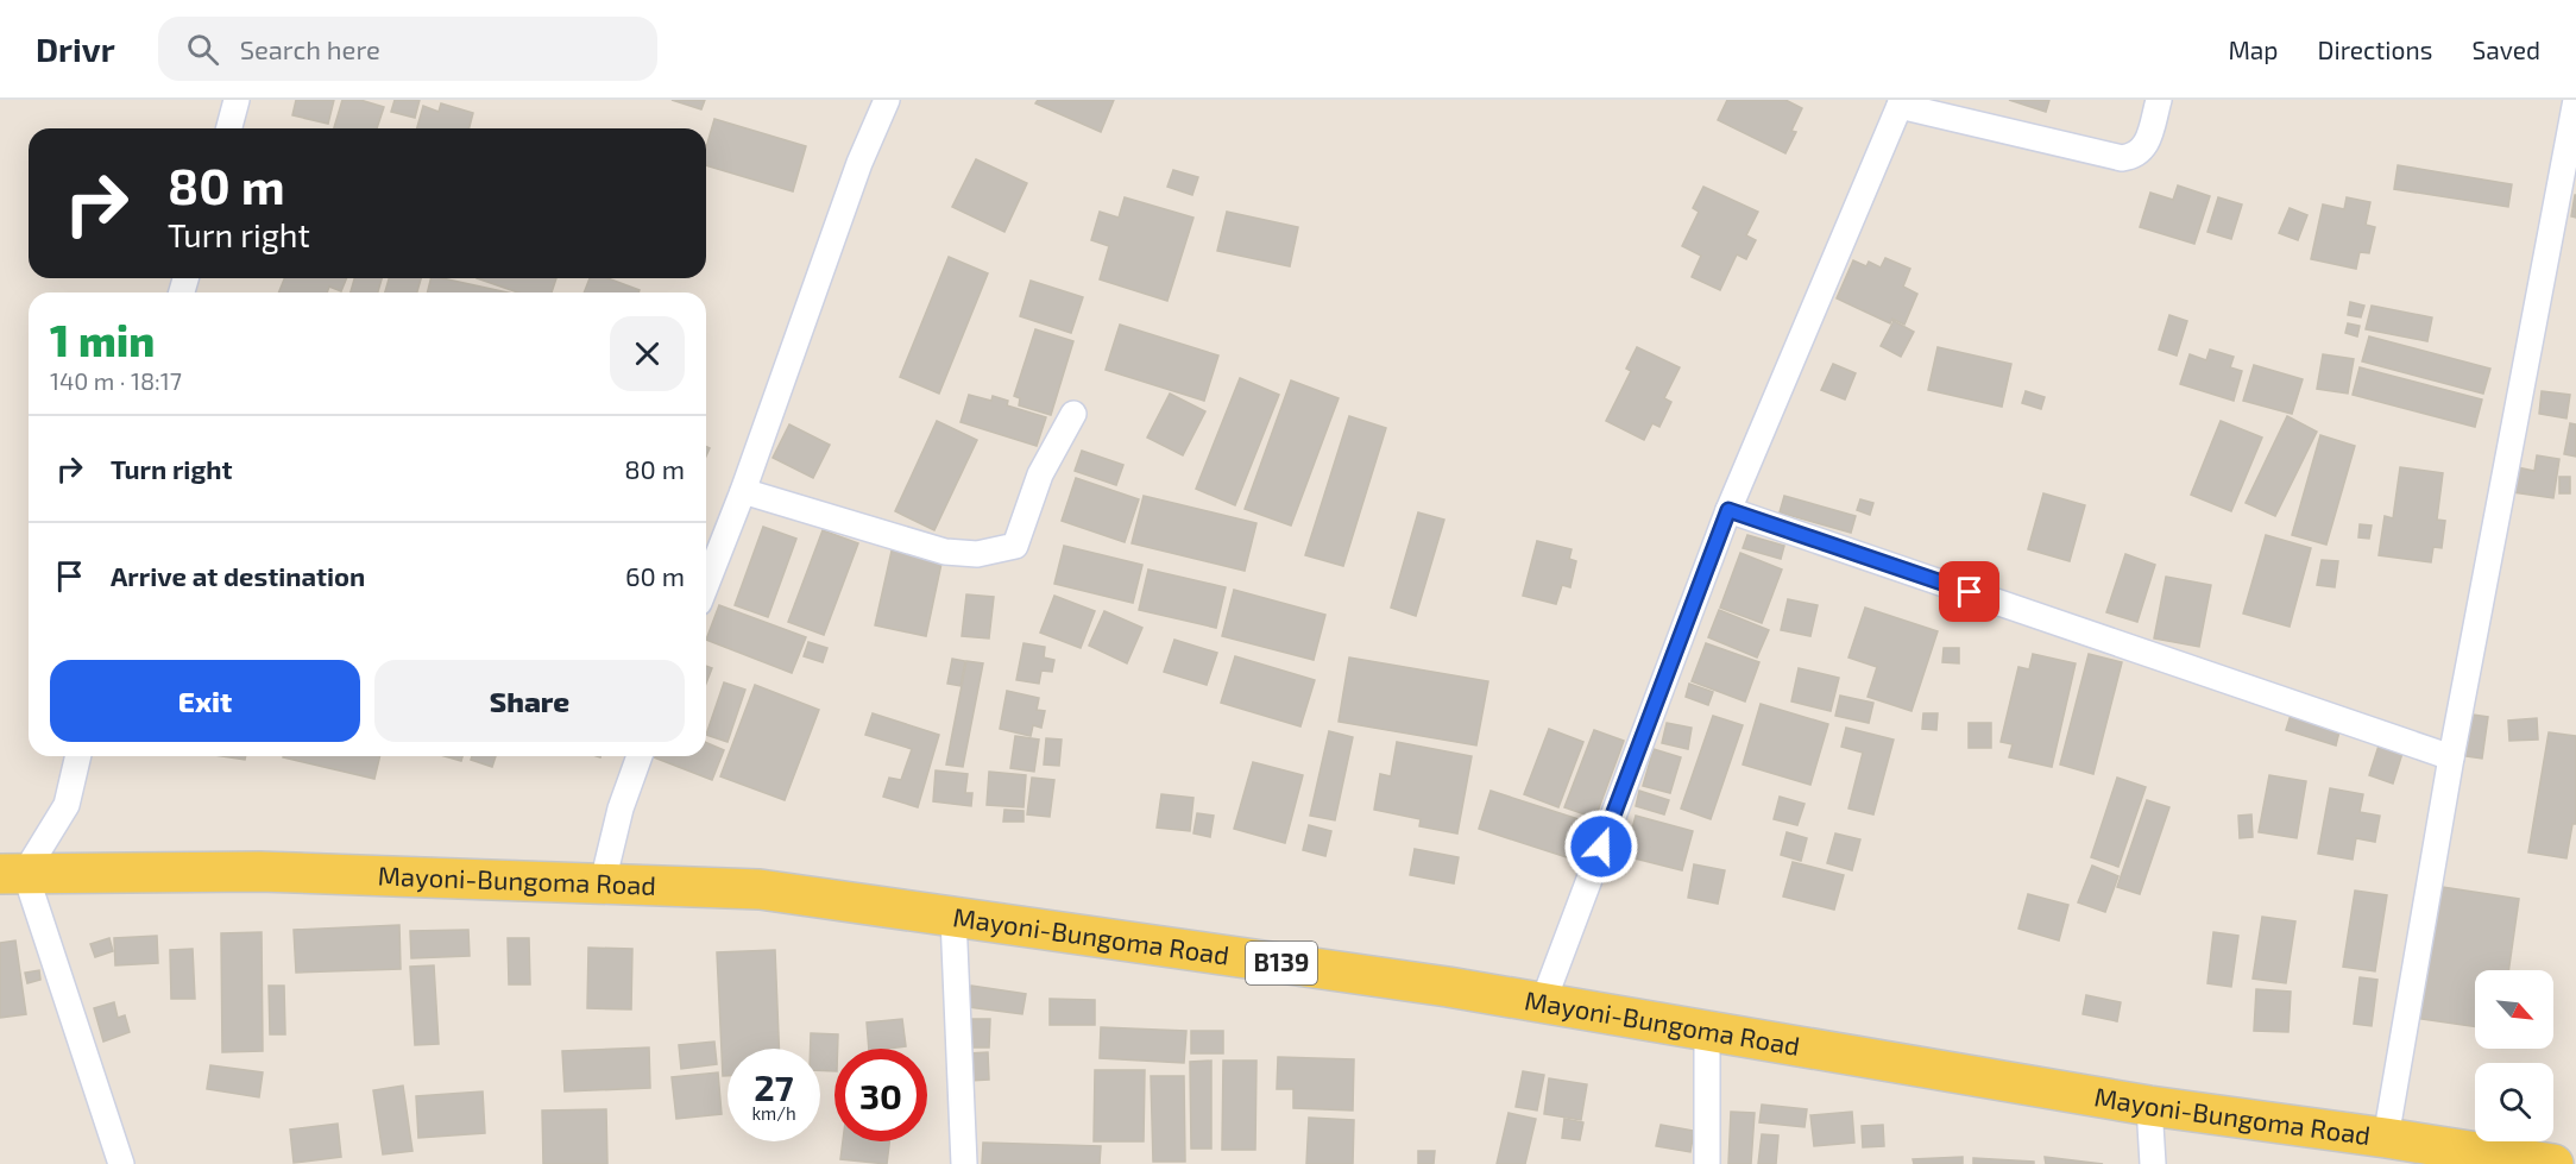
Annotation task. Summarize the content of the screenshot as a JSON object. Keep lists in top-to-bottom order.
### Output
{
  "streets": {
    "main road": ["Mayoni-Bungoma Road", "B139"]
  },
  "north": "bottom right",
  "page": {
    "header": "Drivr",
    "search": "Search here",
    "nav": ["Map", "Directions", "Saved"],
    "turn": ["80 m", "Turn right"],
    "heading": ["1 min", "140 m · 18:17"],
    "list": [
      {
        "name": "Turn right",
        "value": "80 m"
      },
      {
        "name": "Arrive at destination",
        "value": "60 m"
      }
    ],
    "buttons": ["Exit", "Share"],
    "speed": "27 km/h",
    "limit": "30"
  }
}
